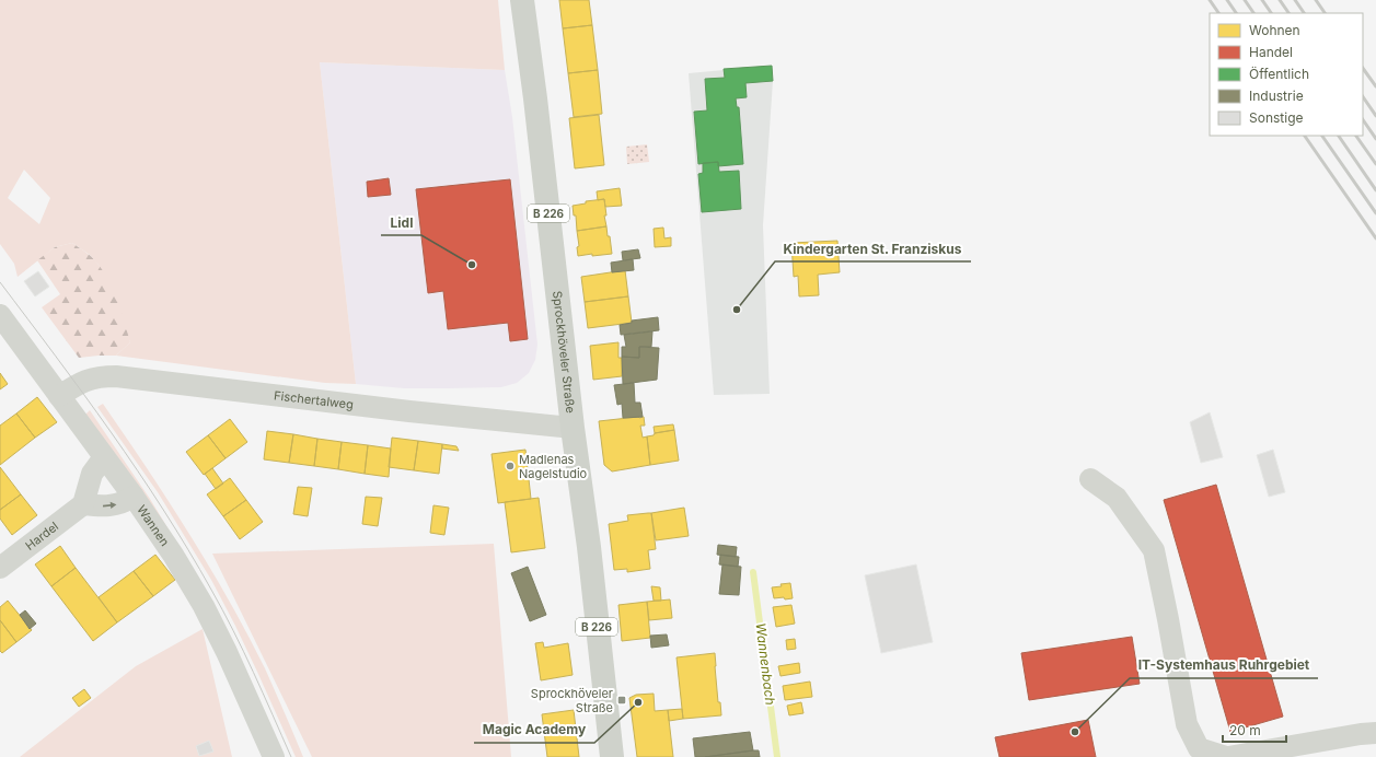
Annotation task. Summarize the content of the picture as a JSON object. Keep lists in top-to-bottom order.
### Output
{
  "streets": {
    "main road": ["B 226", "Sprockhöveler Straße"],
    "street": ["Fischertalweg", "Wannen", "Hardel"]
  },
  "crossings": [
    ["Sprockhöveler Straße", "Fischertalweg"],
    ["Fischertalweg", "Wannen"]
  ],
  "water": ["Wannenbach"],
  "places": {
    "other": [
      "Lidl",
      "Kindergarten St. Franziskus",
      "Madlenas Nagelstudio",
      "Magic Academy",
      "IT-Systemhaus Ruhrgebiet"
    ],
    "transit": ["Sprockhöveler Straße"]
  },
  "legend": [
    "Wohnen",
    "Handel",
    "Öffentlich",
    "Industrie",
    "Sonstige"
  ],
  "scale_bar": "20 m"
}
